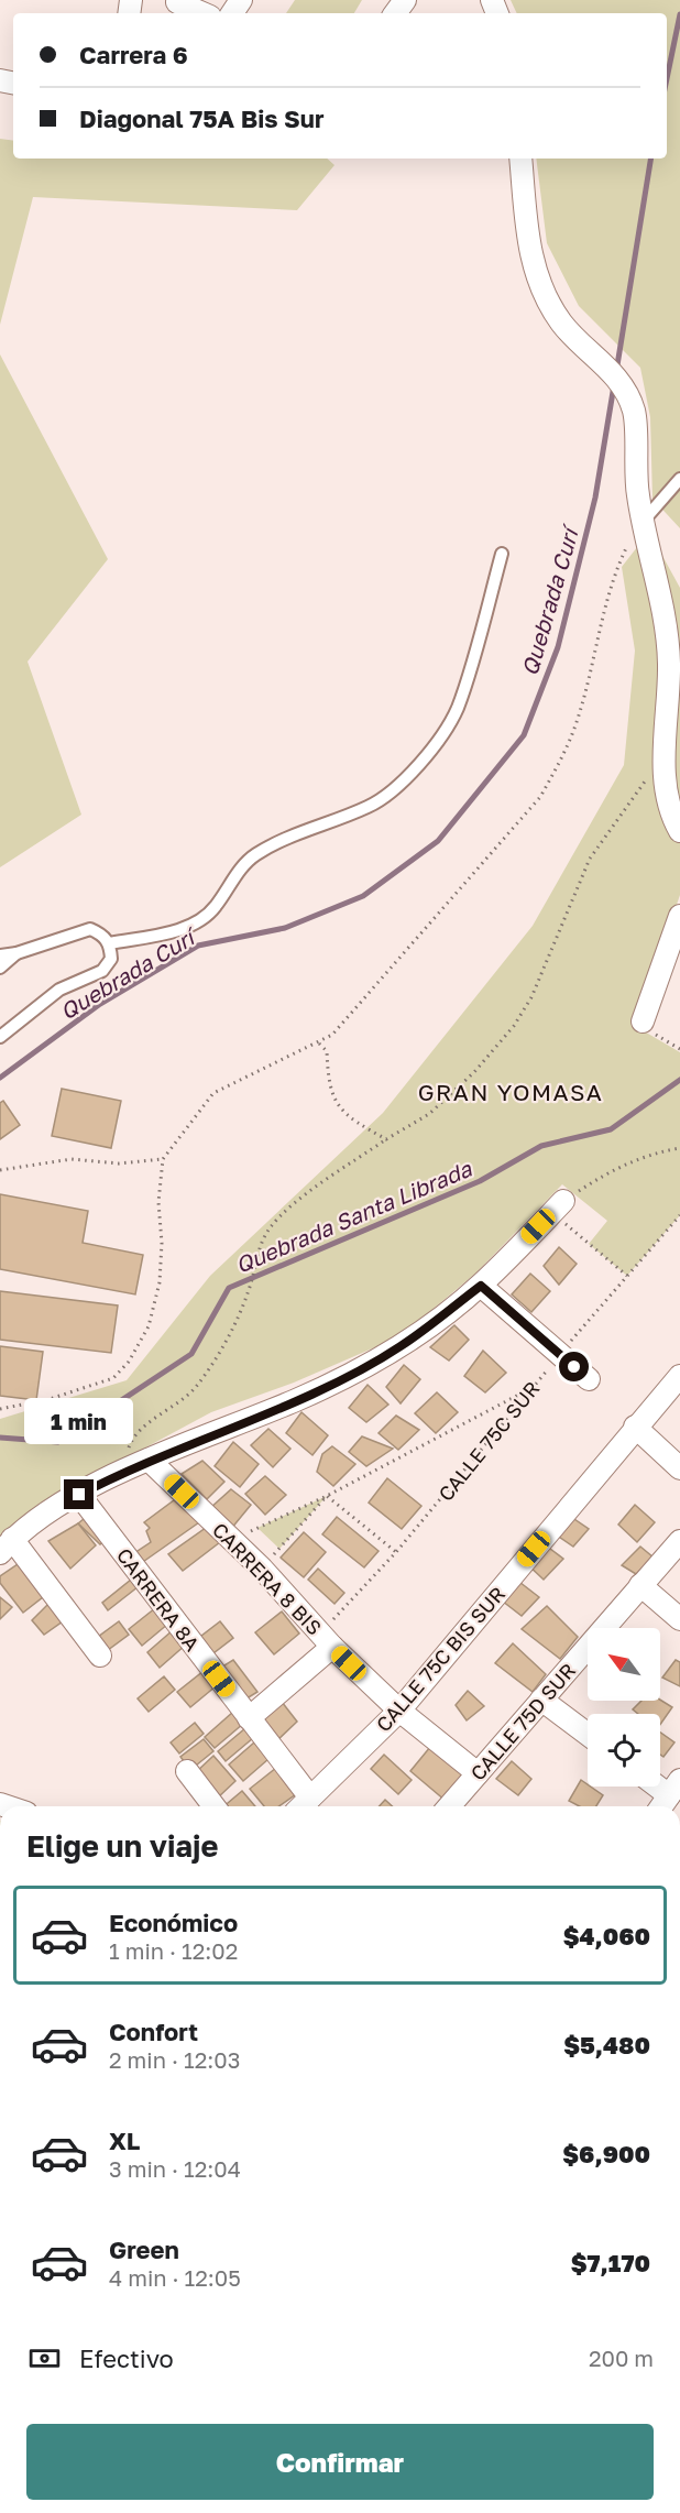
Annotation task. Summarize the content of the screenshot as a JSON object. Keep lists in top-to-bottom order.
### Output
{
  "streets": {
    "street": [
      "CARRERA 8 BIS",
      "CARRERA 8A",
      "CALLE 75C BIS SUR",
      "CALLE 75D SUR"
    ],
    "path": ["CALLE 75C SUR"]
  },
  "crossings": [
    ["CALLE 75C SUR", "CARRERA 8 BIS"],
    ["CARRERA 8 BIS", "CALLE 75C BIS SUR"],
    ["CARRERA 8 BIS", "CALLE 75D SUR"],
    ["CARRERA 8A", "CALLE 75C BIS SUR"]
  ],
  "districts": ["GRAN YOMASA"],
  "water": ["Quebrada Curí", "Quebrada Santa Librada"],
  "north": "top left",
  "page": {
    "banner": ["Carrera 6", "Diagonal 75A Bis Sur"],
    "bubble": "1 min",
    "heading": "Elige un viaje",
    "list": [
      {
        "name": "Económico",
        "note": "1 min · 12:02",
        "value": "$4,060"
      },
      {
        "name": "Confort",
        "note": "2 min · 12:03",
        "value": "$5,480"
      },
      {
        "name": "XL",
        "note": "3 min · 12:04",
        "value": "$6,900"
      },
      {
        "name": "Green",
        "note": "4 min · 12:05",
        "value": "$7,170"
      }
    ],
    "pay": ["Efectivo", "200 m"],
    "buttons": "Confirmar"
  }
}
